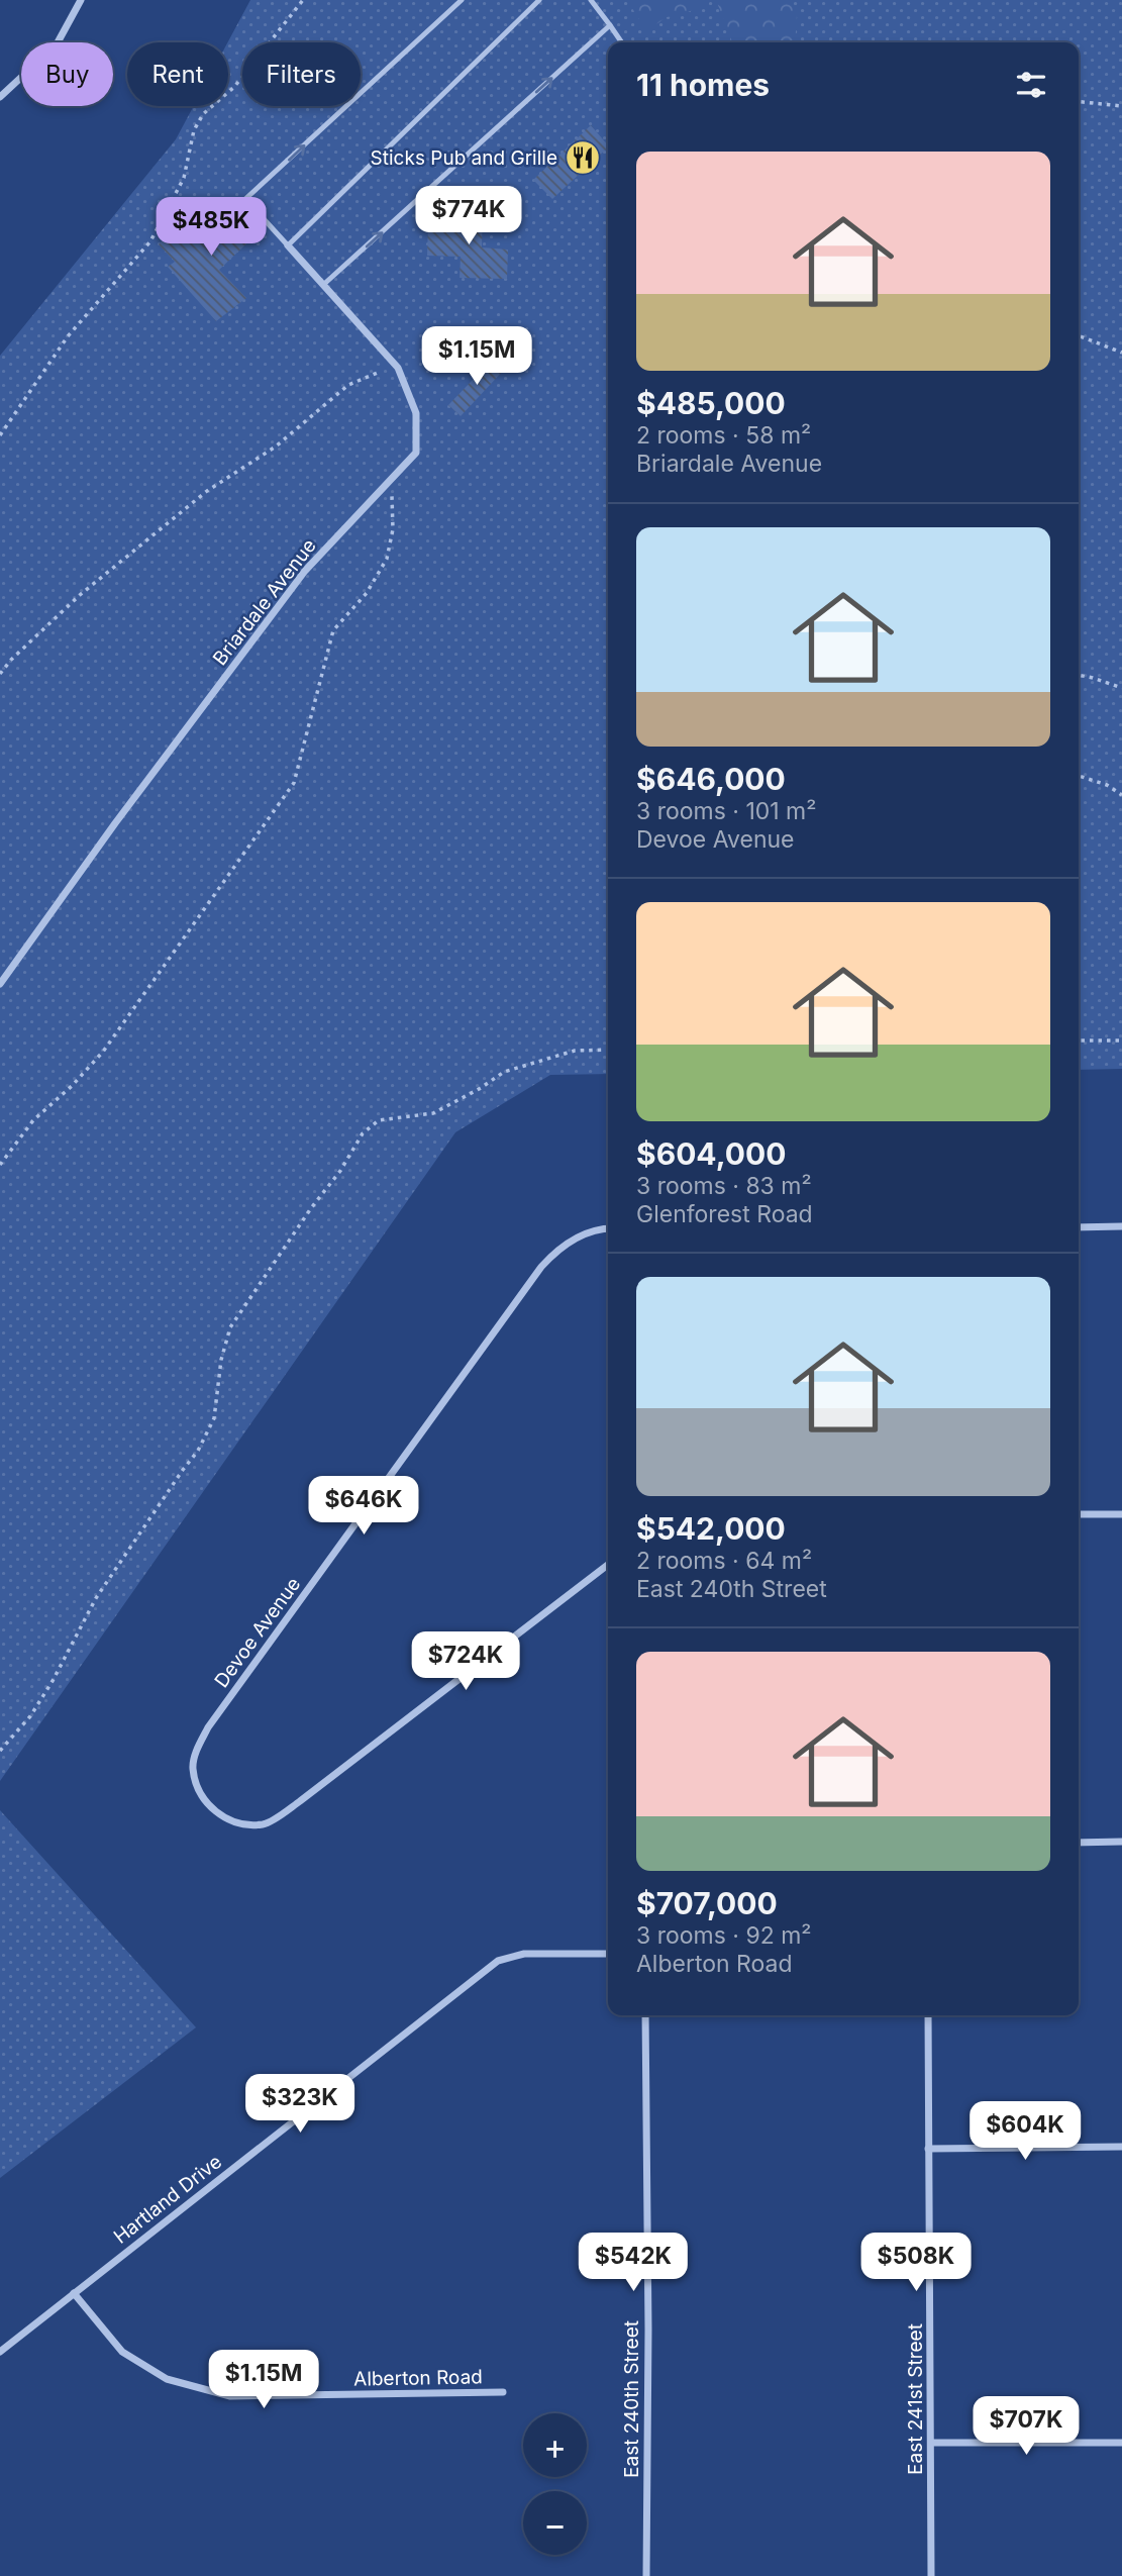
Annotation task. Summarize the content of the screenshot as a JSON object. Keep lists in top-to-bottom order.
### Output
{
  "streets": {
    "street": [
      "Briardale Avenue",
      "Devoe Avenue",
      "Hartland Drive",
      "Alberton Road",
      "East 240th Street",
      "East 241st Street"
    ]
  },
  "crossings": [
    ["Hartland Drive", "Alberton Road"]
  ],
  "places": {
    "restaurant": ["Sticks Pub and Grille"]
  },
  "page": {
    "chip": ["Buy", "Rent", "Filters"],
    "heading": "11 homes",
    "list": [
      {
        "name": "$485,000",
        "note": "2 rooms · 58 m² · Briardale Avenue"
      },
      {
        "name": "$646,000",
        "note": "3 rooms · 101 m² · Devoe Avenue"
      },
      {
        "name": "$604,000",
        "note": "3 rooms · 83 m² · Glenforest Road"
      },
      {
        "name": "$542,000",
        "note": "2 rooms · 64 m² · East 240th Street"
      },
      {
        "name": "$707,000",
        "note": "3 rooms · 92 m² · Alberton Road"
      }
    ],
    "price": [
      "$774K",
      "$485K",
      "$1.15M",
      "$646K",
      "$724K",
      "$323K",
      "$604K",
      "$542K",
      "$508K",
      "$1.15M",
      "$707K"
    ],
    "map_buttons": ["+", "−"]
  }
}
